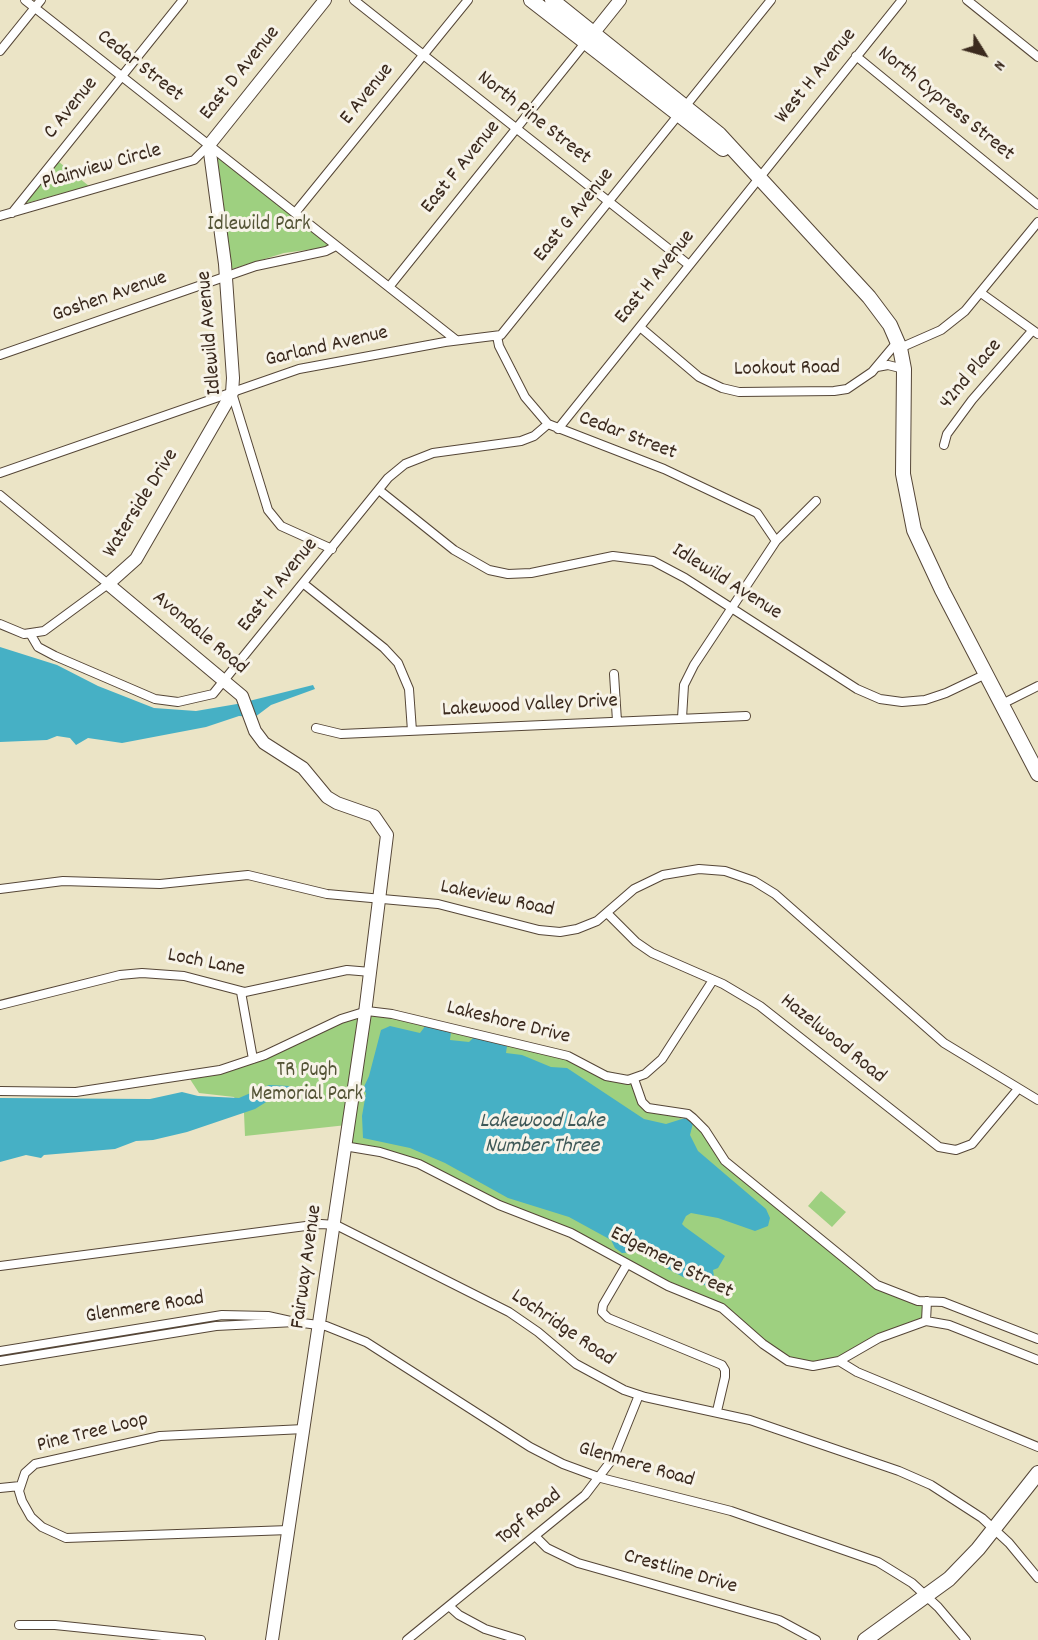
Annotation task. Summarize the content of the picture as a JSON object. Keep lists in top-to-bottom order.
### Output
{
  "streets": {
    "street": [
      "Cedar Street",
      "East D Avenue",
      "West H Avenue",
      "E Avenue",
      "North Cypress Street",
      "C Avenue",
      "North Pine Street",
      "Plainview Circle",
      "East F Avenue",
      "East G Avenue",
      "East H Avenue",
      "Goshen Avenue",
      "Idlewild Avenue",
      "Garland Avenue",
      "Lookout Road",
      "42nd Place",
      "Waterside Drive",
      "Avondale Road",
      "Lakewood Valley Drive",
      "Lakeview Road",
      "Loch Lane",
      "Lakeshore Drive",
      "Hazelwood Road",
      "Edgemere Street",
      "Fairway Avenue",
      "Glenmere Road",
      "Lochridge Road",
      "Pine Tree Loop",
      "Topf Road",
      "Crestline Drive"
    ]
  },
  "crossings": [
    ["Cedar Street", "East D Avenue"],
    ["Cedar Street", "E Avenue"],
    ["Cedar Street", "C Avenue"],
    ["Cedar Street", "Plainview Circle"],
    ["Cedar Street", "East F Avenue"],
    ["Cedar Street", "East G Avenue"],
    ["Cedar Street", "East H Avenue"],
    ["Cedar Street", "Goshen Avenue"],
    ["Cedar Street", "Idlewild Avenue"],
    ["Cedar Street", "Garland Avenue"],
    ["East D Avenue", "Plainview Circle"],
    ["East D Avenue", "Idlewild Avenue"],
    ["West H Avenue", "North Cypress Street"],
    ["West H Avenue", "East H Avenue"],
    ["E Avenue", "North Pine Street"],
    ["C Avenue", "Plainview Circle"],
    ["North Pine Street", "East F Avenue"],
    ["North Pine Street", "East G Avenue"],
    ["North Pine Street", "East H Avenue"],
    ["Plainview Circle", "Idlewild Avenue"],
    ["East G Avenue", "Garland Avenue"],
    ["East H Avenue", "Idlewild Avenue"],
    ["East H Avenue", "Lookout Road"],
    ["East H Avenue", "Waterside Drive"],
    ["East H Avenue", "Avondale Road"],
    ["Goshen Avenue", "Idlewild Avenue"],
    ["Idlewild Avenue", "Garland Avenue"],
    ["Idlewild Avenue", "Waterside Drive"],
    ["Garland Avenue", "Waterside Drive"],
    ["Waterside Drive", "Avondale Road"],
    ["Avondale Road", "Lakeview Road"],
    ["Avondale Road", "Fairway Avenue"],
    ["Lakeview Road", "Hazelwood Road"],
    ["Lakeview Road", "Fairway Avenue"],
    ["Loch Lane", "Fairway Avenue"],
    ["Lakeshore Drive", "Fairway Avenue"],
    ["Edgemere Street", "Fairway Avenue"],
    ["Fairway Avenue", "Glenmere Road"],
    ["Fairway Avenue", "Lochridge Road"],
    ["Fairway Avenue", "Pine Tree Loop"],
    ["Glenmere Road", "Topf Road"],
    ["Lochridge Road", "Topf Road"],
    ["Topf Road", "Crestline Drive"]
  ],
  "water": ["Lakewood Lake Number Three"],
  "parks": ["Idlewild Park", "TR Pugh Memorial Park"],
  "north": "bottom right"
}
